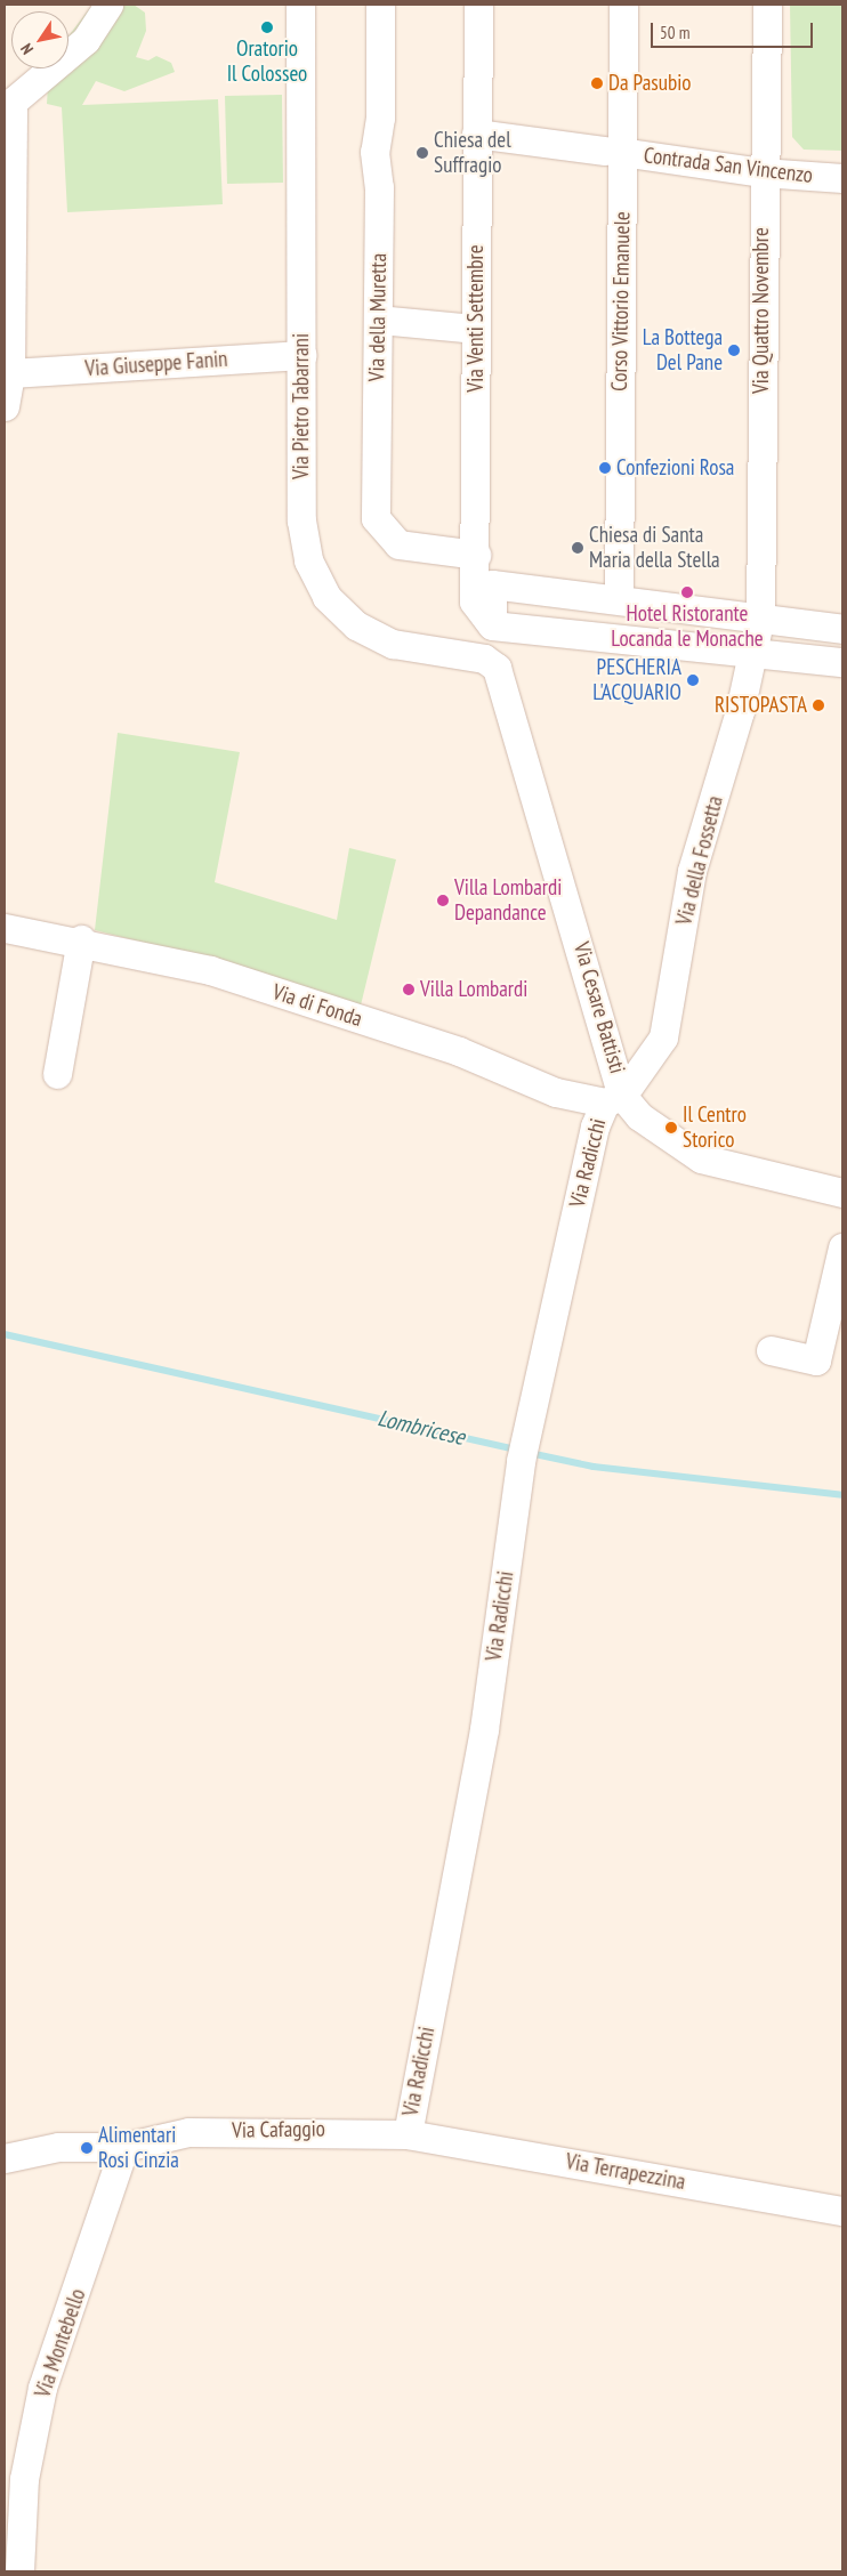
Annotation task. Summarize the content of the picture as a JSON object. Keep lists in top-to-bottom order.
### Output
{
  "streets": {
    "street": [
      "Contrada San Vincenzo",
      "Corso Vittorio Emanuele",
      "Via Quattro Novembre",
      "Via della Muretta",
      "Via Venti Settembre",
      "Via Giuseppe Fanin",
      "Via Pietro Tabarrani",
      "Via della Fossetta",
      "Via di Fonda",
      "Via Cesare Battisti",
      "Via Radicchi",
      "Via Cafaggio",
      "Via Terrapezzina",
      "Via Montebello"
    ]
  },
  "crossings": [
    ["Contrada San Vincenzo", "Corso Vittorio Emanuele"],
    ["Contrada San Vincenzo", "Via Quattro Novembre"],
    ["Contrada San Vincenzo", "Via Venti Settembre"],
    ["Via Quattro Novembre", "Via della Fossetta"],
    ["Via della Muretta", "Via Venti Settembre"],
    ["Via Giuseppe Fanin", "Via Pietro Tabarrani"],
    ["Via Pietro Tabarrani", "Via Cesare Battisti"],
    ["Via della Fossetta", "Via di Fonda"],
    ["Via della Fossetta", "Via Cesare Battisti"],
    ["Via della Fossetta", "Via Radicchi"],
    ["Via di Fonda", "Via Cesare Battisti"],
    ["Via di Fonda", "Via Radicchi"],
    ["Via Cesare Battisti", "Via Radicchi"],
    ["Via Radicchi", "Via Cafaggio"],
    ["Via Radicchi", "Via Terrapezzina"],
    ["Via Cafaggio", "Via Terrapezzina"],
    ["Via Cafaggio", "Via Montebello"]
  ],
  "water": ["Lombricese"],
  "places": [
    "Oratorio Il Colosseo",
    "Da Pasubio",
    "Chiesa del Suffragio",
    "La Bottega Del Pane",
    "Confezioni Rosa",
    "Chiesa di Santa Maria della Stella",
    "Hotel Ristorante Locanda le Monache",
    "PESCHERIA L'ACQUARIO",
    "RISTOPASTA",
    "Villa Lombardi Depandance",
    "Villa Lombardi",
    "Il Centro Storico",
    "Alimentari Rosi Cinzia"
  ],
  "scale_bar": "50 m",
  "north": "bottom left"
}
